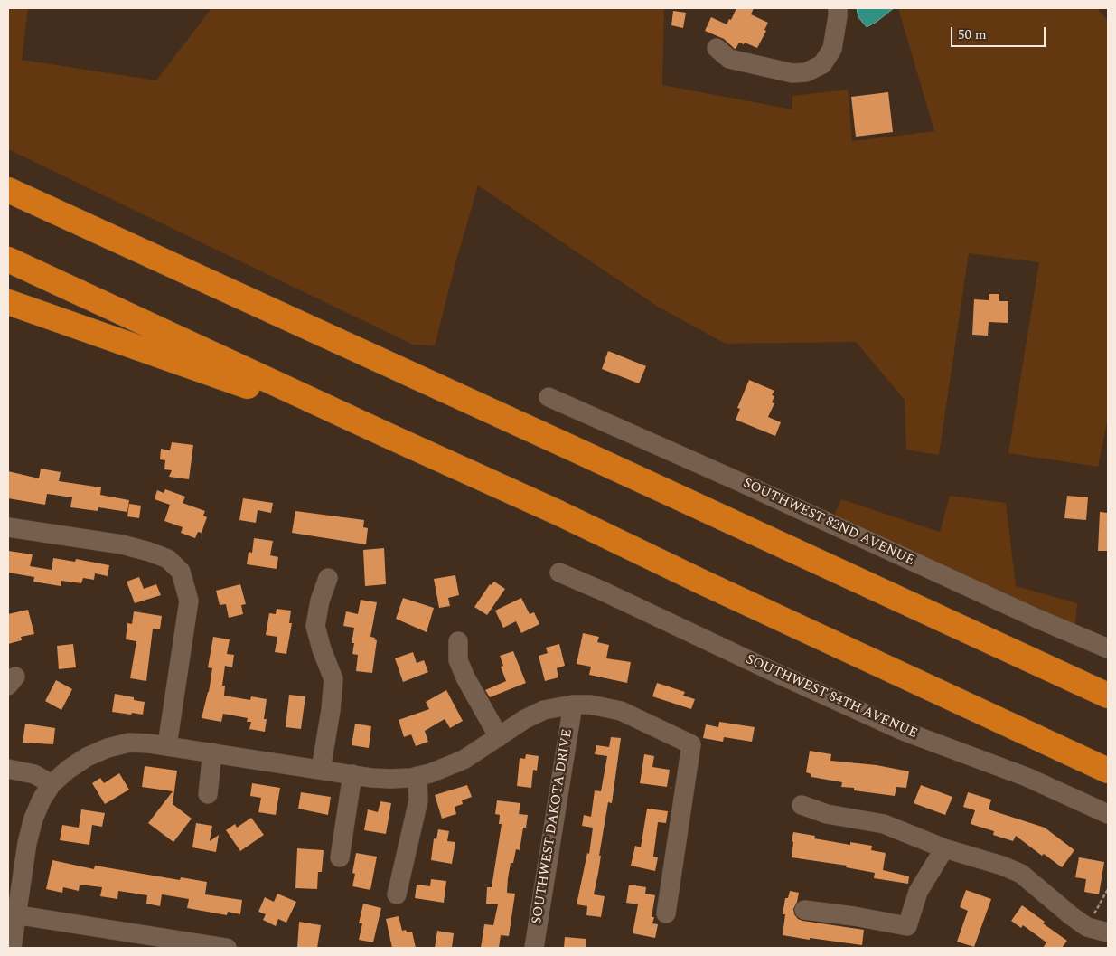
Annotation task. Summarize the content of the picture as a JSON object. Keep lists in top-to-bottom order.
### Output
{
  "streets": {
    "street": ["SOUTHWEST 82ND AVENUE", "SOUTHWEST 84TH AVENUE", "SOUTHWEST DAKOTA DRIVE"]
  },
  "scale_bar": "50 m"
}
